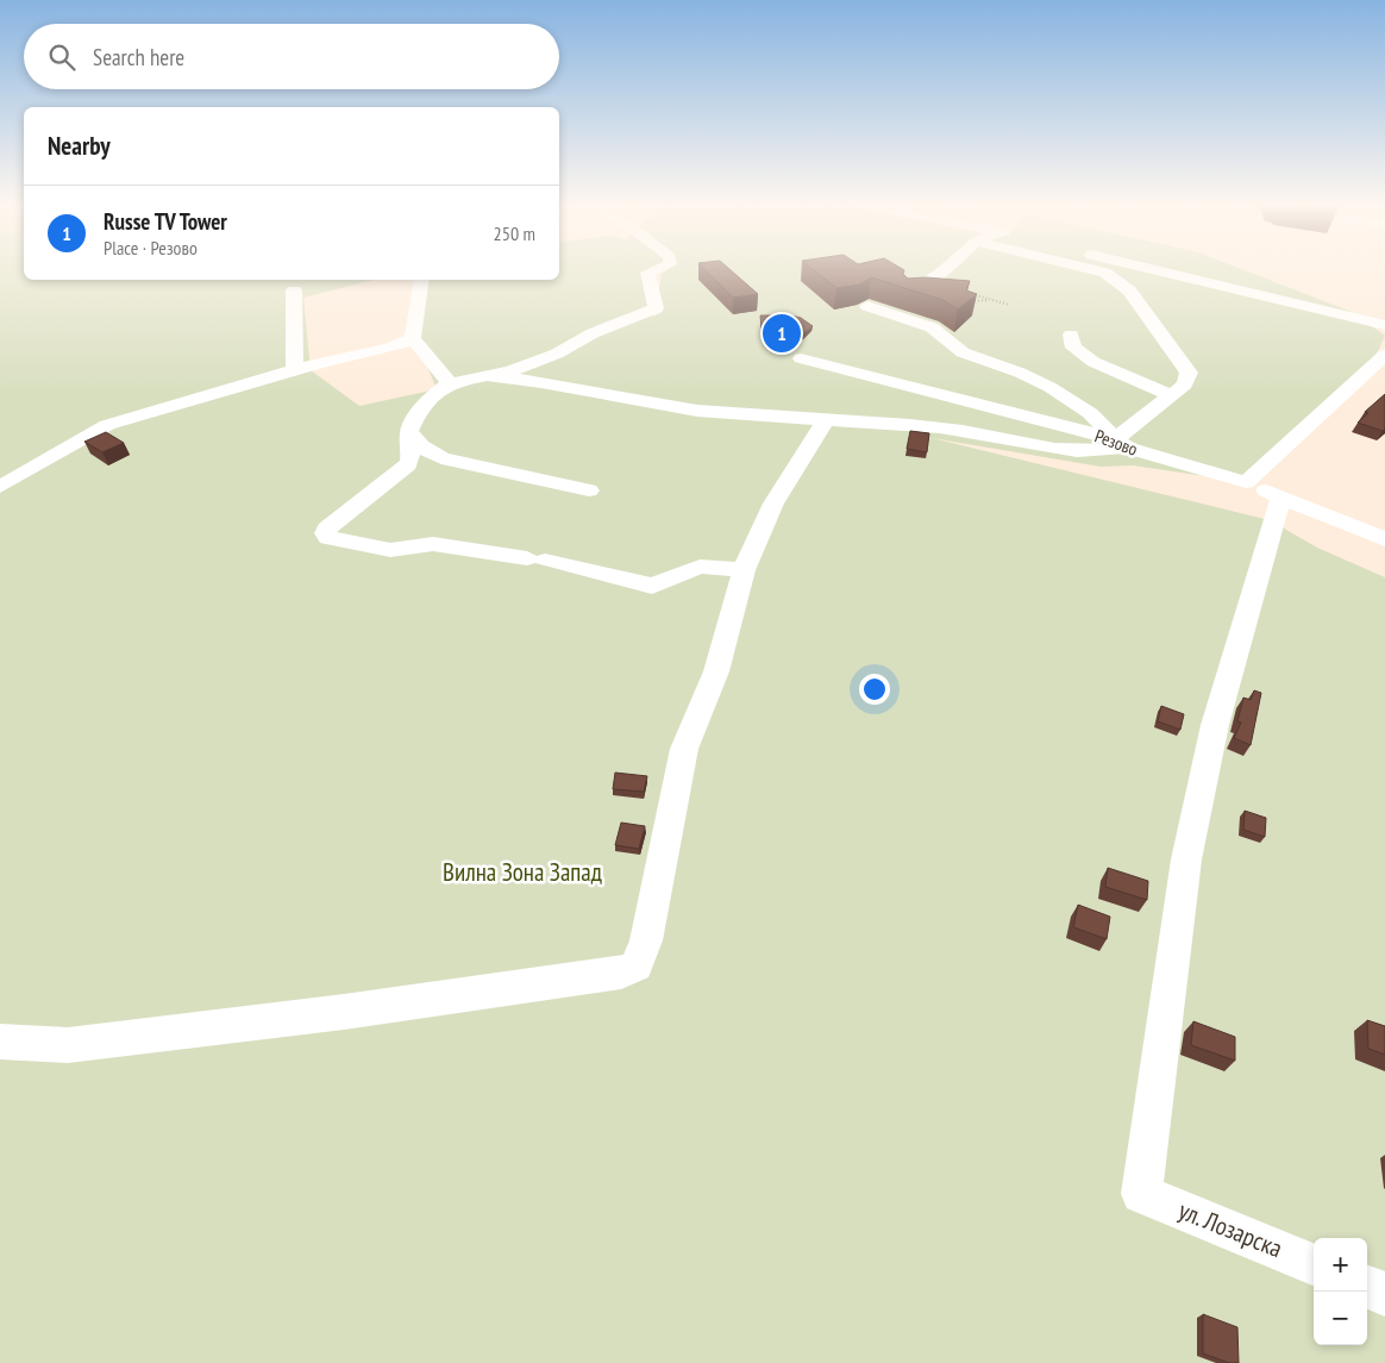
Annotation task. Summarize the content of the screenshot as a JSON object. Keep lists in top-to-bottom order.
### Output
{
  "streets": {
    "street": ["Резово", "ул. Лозарска"]
  },
  "crossings": [
    ["Резово", "ул. Лозарска"]
  ],
  "parks": ["Вилна Зона Запад"],
  "page": {
    "search": "Search here",
    "heading": "Nearby",
    "list": [
      {
        "mark": "1",
        "name": "Russe TV Tower",
        "note": "Place · Резово",
        "value": "250 m"
      }
    ],
    "pins": "1",
    "map_buttons": ["+", "−"]
  }
}
